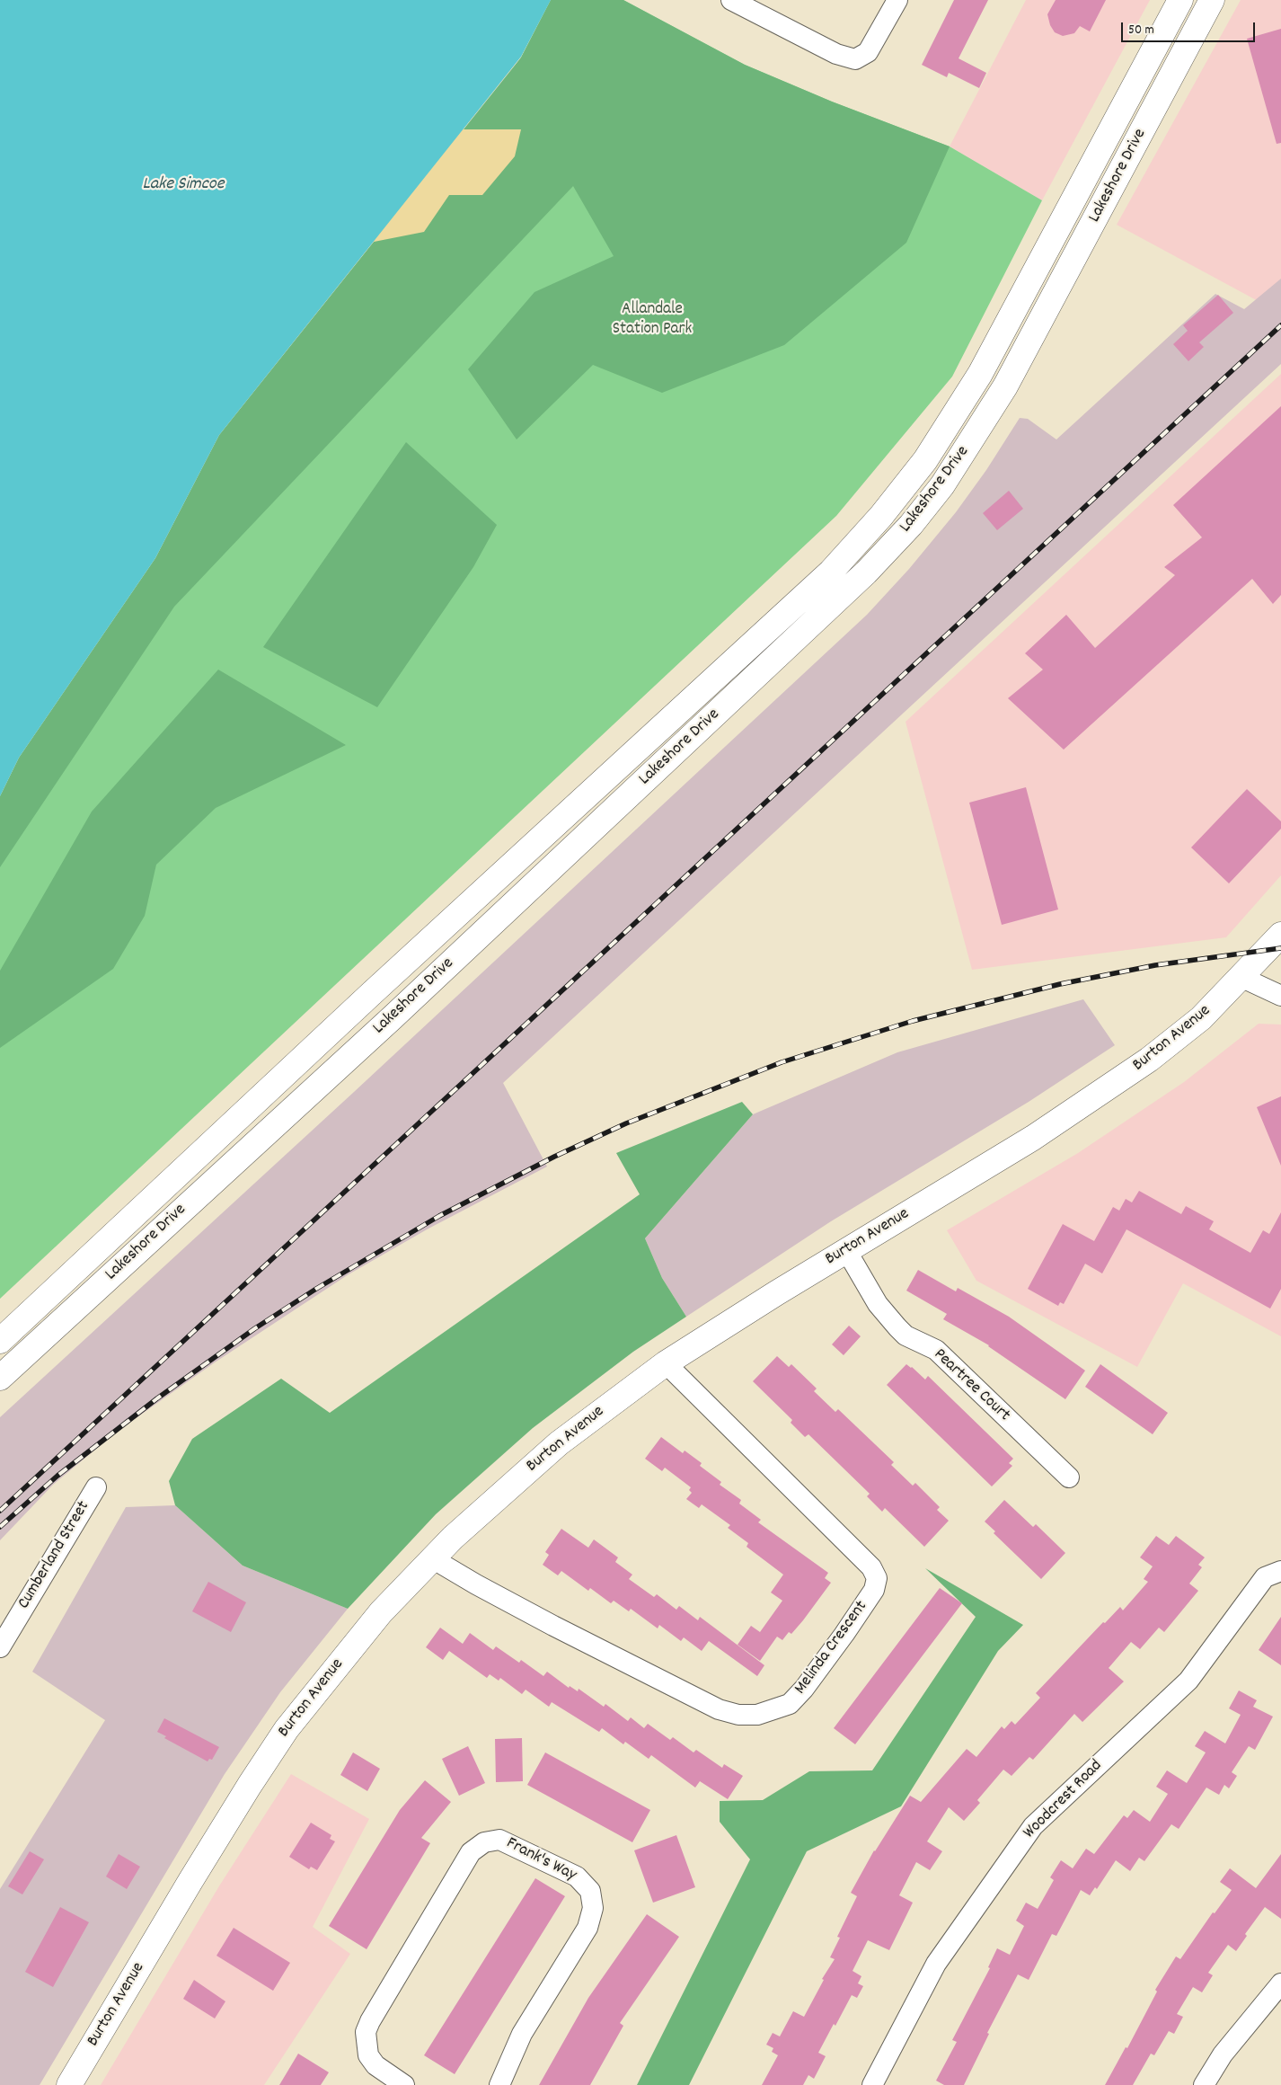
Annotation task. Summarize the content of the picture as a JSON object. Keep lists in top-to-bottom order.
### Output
{
  "streets": {
    "main road": ["Lakeshore Drive", "Burton Avenue"],
    "street": [
      "Peartree Court",
      "Cumberland Street",
      "Melinda Crescent",
      "Woodcrest Road",
      "Frank's Way"
    ]
  },
  "crossings": [
    ["Burton Avenue", "Peartree Court"],
    ["Burton Avenue", "Melinda Crescent"]
  ],
  "water": ["Lake Simcoe"],
  "parks": ["Allandale Station Park"],
  "scale_bar": "50 m"
}
